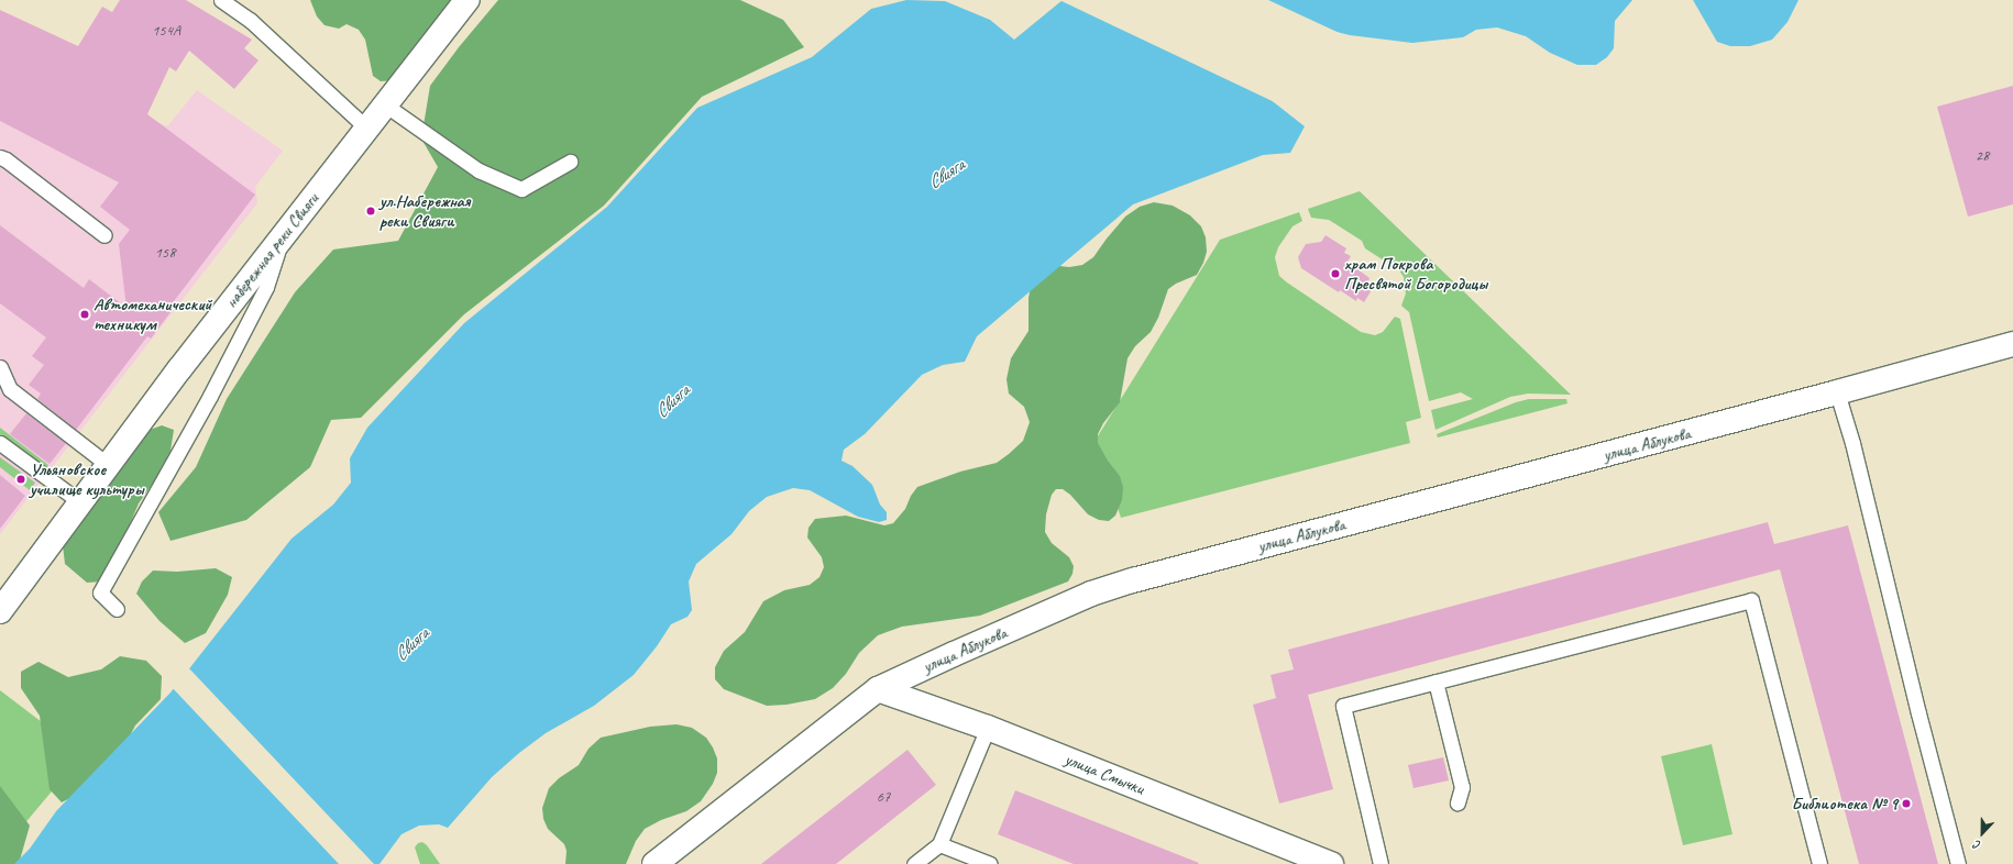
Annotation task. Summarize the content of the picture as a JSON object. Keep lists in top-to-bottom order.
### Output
{
  "streets": {
    "street": ["набережная реки Свияги", "улица Аблукова", "улица Смычки"]
  },
  "crossings": [
    ["улица Аблукова", "улица Смычки"]
  ],
  "water": ["Свияга"],
  "places": [
    "ул.Набережная реки Свияги",
    "храм Покрова Пресвятой Богородицы",
    "Автомеханический техникум",
    "Ульяновское училище культуры",
    "Библиотека № 9"
  ],
  "house_numbers": [
    "154А",
    "28",
    "158",
    "67"
  ],
  "north": "bottom"
}
